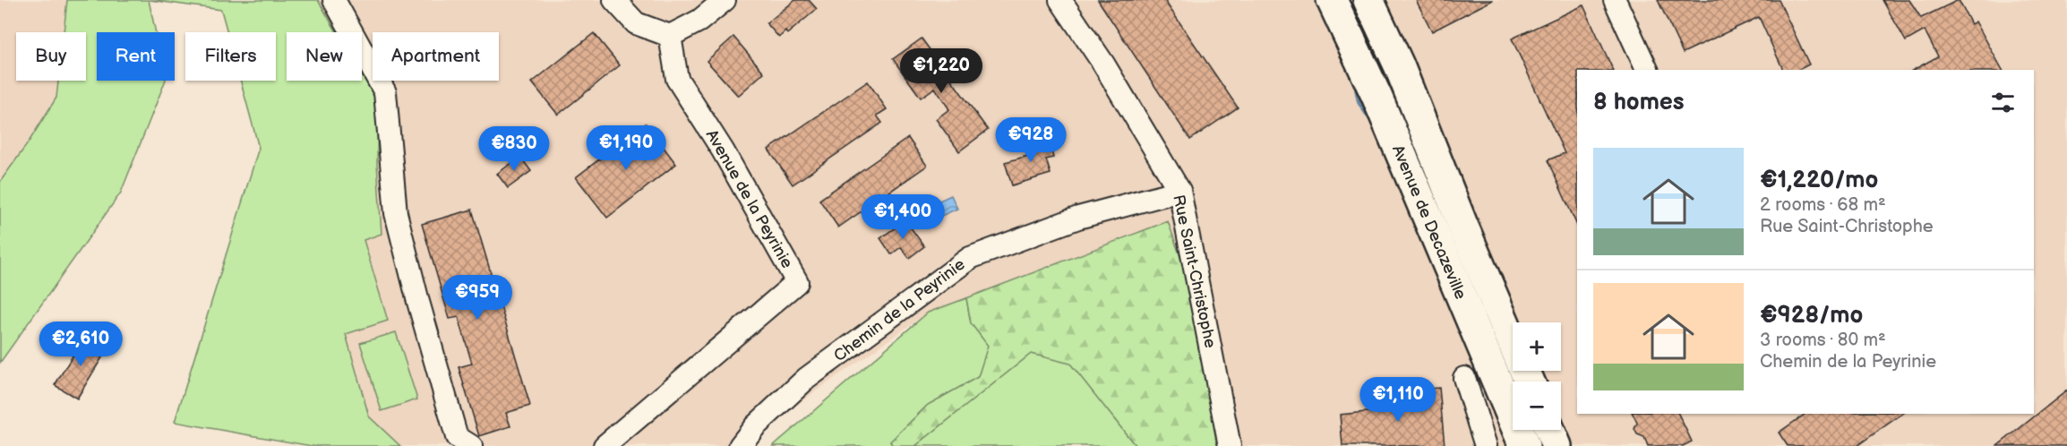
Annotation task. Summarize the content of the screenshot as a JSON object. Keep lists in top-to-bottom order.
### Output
{
  "streets": {
    "main road": ["Avenue de Decazeville"],
    "street": ["Avenue de la Peyrinie", "Rue Saint-Christophe", "Chemin de la Peyrinie"]
  },
  "crossings": [
    ["Rue Saint-Christophe", "Chemin de la Peyrinie"]
  ],
  "page": {
    "chip": [
      "Buy",
      "Rent",
      "Filters",
      "New",
      "Apartment"
    ],
    "price": [
      "€1,220",
      "€928",
      "€1,190",
      "€830",
      "€1,400",
      "€959",
      "€2,610",
      "€1,110"
    ],
    "heading": "8 homes",
    "list": [
      {
        "name": "€1,220/mo",
        "note": "2 rooms · 68 m² · Rue Saint-Christophe"
      },
      {
        "name": "€928/mo",
        "note": "3 rooms · 80 m² · Chemin de la Peyrinie"
      }
    ],
    "map_buttons": ["+", "−"]
  }
}
